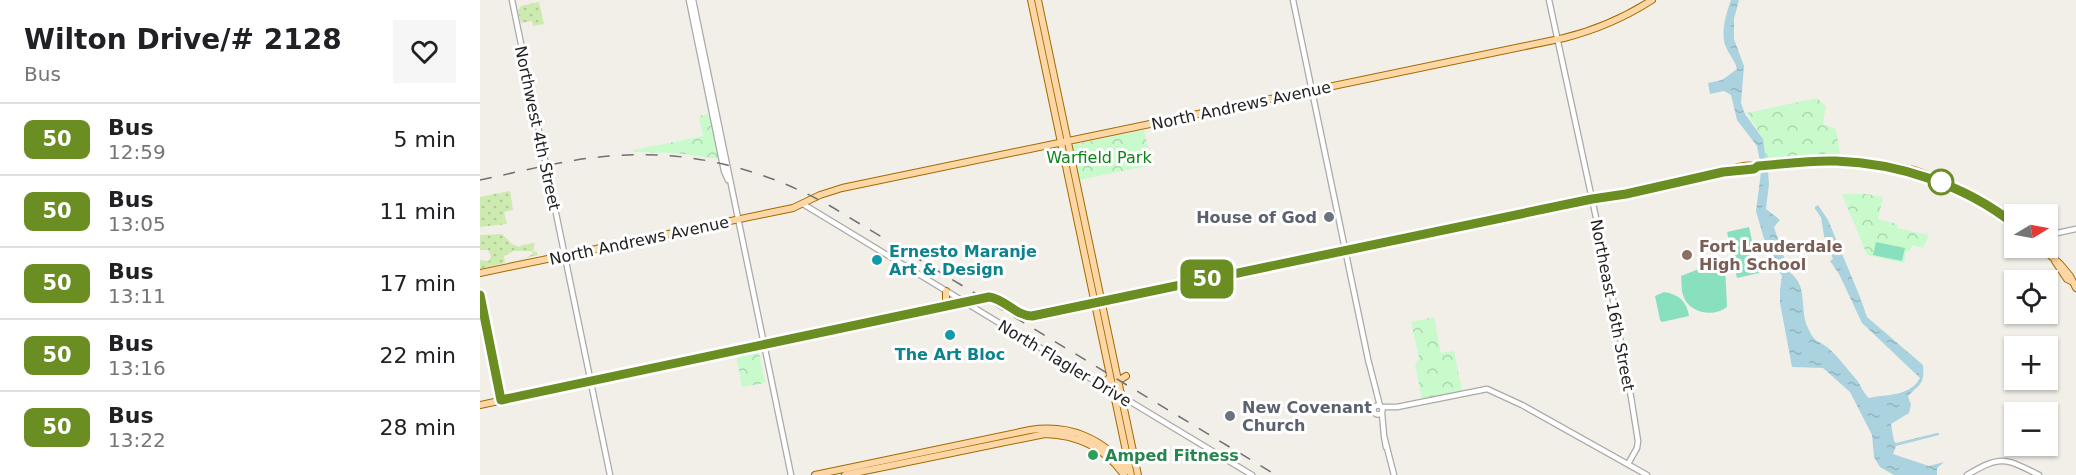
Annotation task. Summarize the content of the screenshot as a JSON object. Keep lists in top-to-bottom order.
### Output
{
  "streets": {
    "main road": ["North Andrews Avenue"],
    "street": ["Northwest 4th Street", "Northeast 16th Street", "North Flagler Drive"]
  },
  "crossings": [
    ["North Andrews Avenue", "Northwest 4th Street"],
    ["North Andrews Avenue", "Northeast 16th Street"],
    ["North Andrews Avenue", "North Flagler Drive"]
  ],
  "parks": ["Warfield Park"],
  "places": [
    "House of God",
    "Fort Lauderdale High School",
    "Ernesto Maranje Art & Design",
    "The Art Bloc",
    "New Covenant Church",
    "Amped Fitness"
  ],
  "lines": ["bus line 50"],
  "north": "right",
  "page": {
    "heading": ["Wilton Drive/# 2128", "Bus"],
    "on_map": "50",
    "list": [
      {
        "mark": "50",
        "name": "Bus",
        "note": "12:59",
        "value": "5 min"
      },
      {
        "mark": "50",
        "name": "Bus",
        "note": "13:05",
        "value": "11 min"
      },
      {
        "mark": "50",
        "name": "Bus",
        "note": "13:11",
        "value": "17 min"
      },
      {
        "mark": "50",
        "name": "Bus",
        "note": "13:16",
        "value": "22 min"
      },
      {
        "mark": "50",
        "name": "Bus",
        "note": "13:22",
        "value": "28 min"
      }
    ],
    "map_buttons": ["+", "−"]
  }
}
